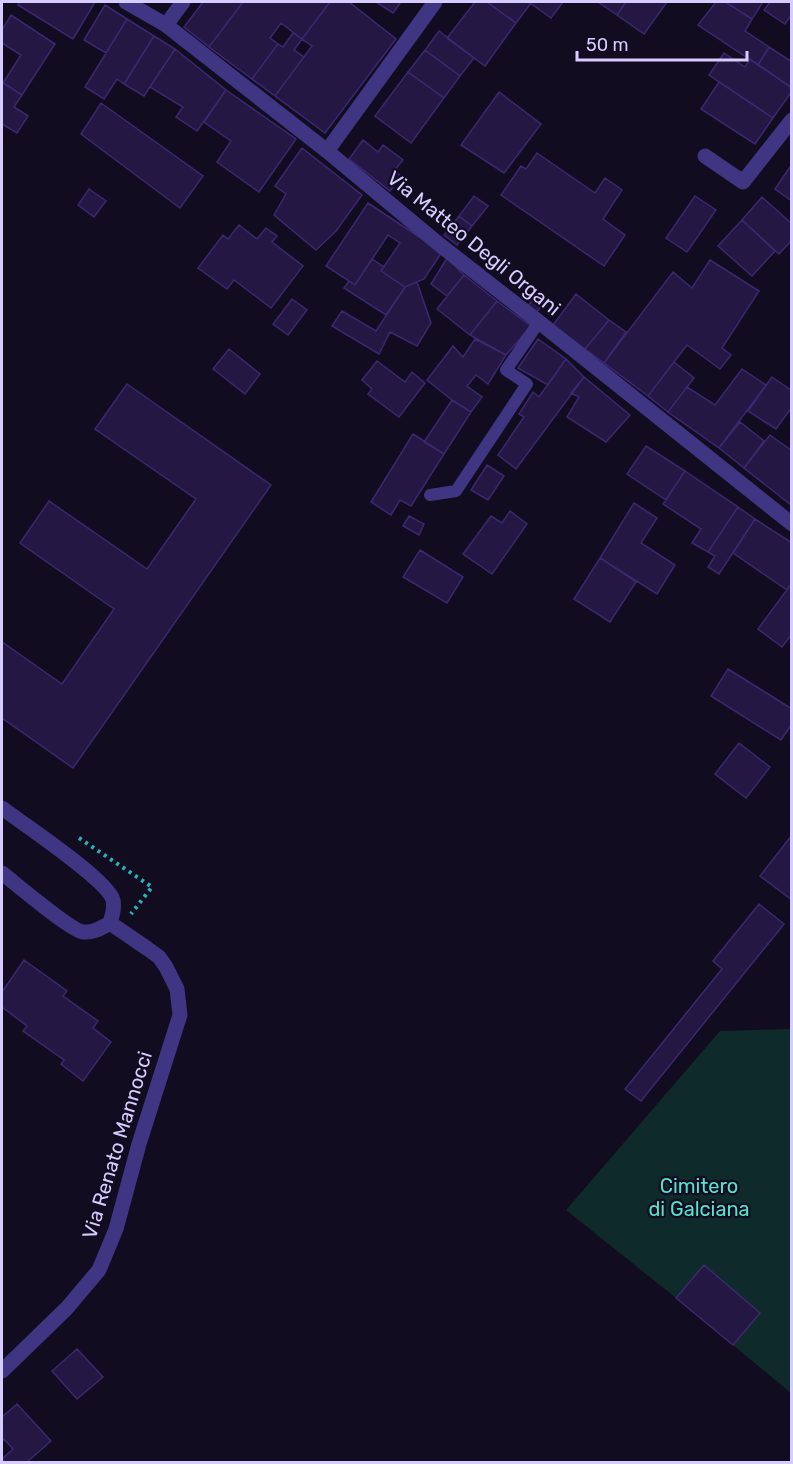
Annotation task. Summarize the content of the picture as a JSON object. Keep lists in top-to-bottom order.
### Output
{
  "streets": {
    "street": ["Via Matteo Degli Organi", "Via Renato Mannocci"]
  },
  "parks": ["Cimitero di Galciana"],
  "scale_bar": "50 m"
}
